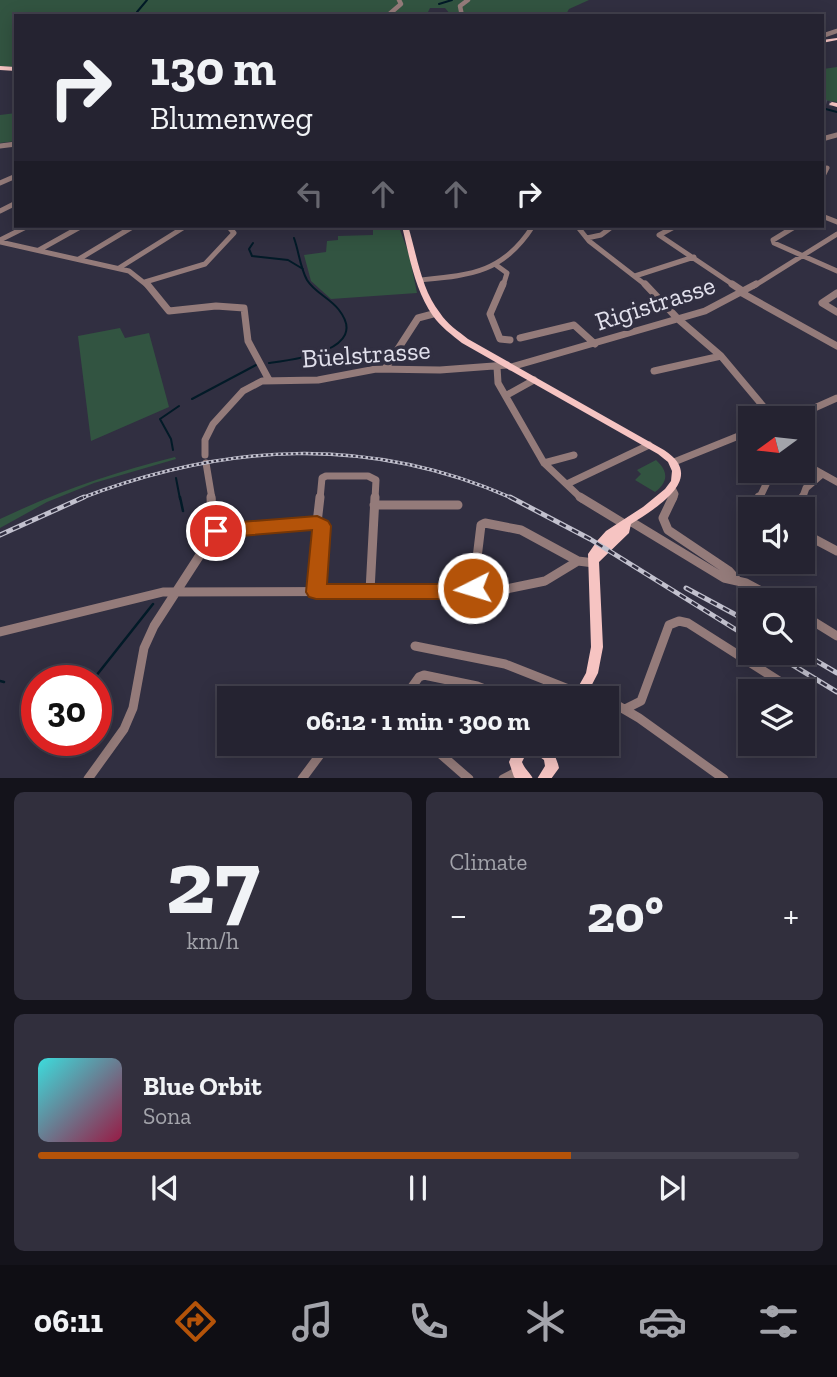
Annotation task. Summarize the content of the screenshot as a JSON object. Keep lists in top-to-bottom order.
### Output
{
  "streets": {
    "street": ["Rigistrasse", "Büelstrasse"]
  },
  "crossings": [
    ["Rigistrasse", "Büelstrasse"]
  ],
  "north": "left",
  "page": {
    "turn": ["130 m", "Blumenweg"],
    "limit": "30",
    "trip": "06:12 · 1 min · 300 m",
    "tile": [
      ["27", "km/h"],
      "Climate"
    ],
    "heat": ["−", "20°", "+"],
    "song": ["Blue Orbit", "Sona"],
    "tabs": "06:11"
  }
}
